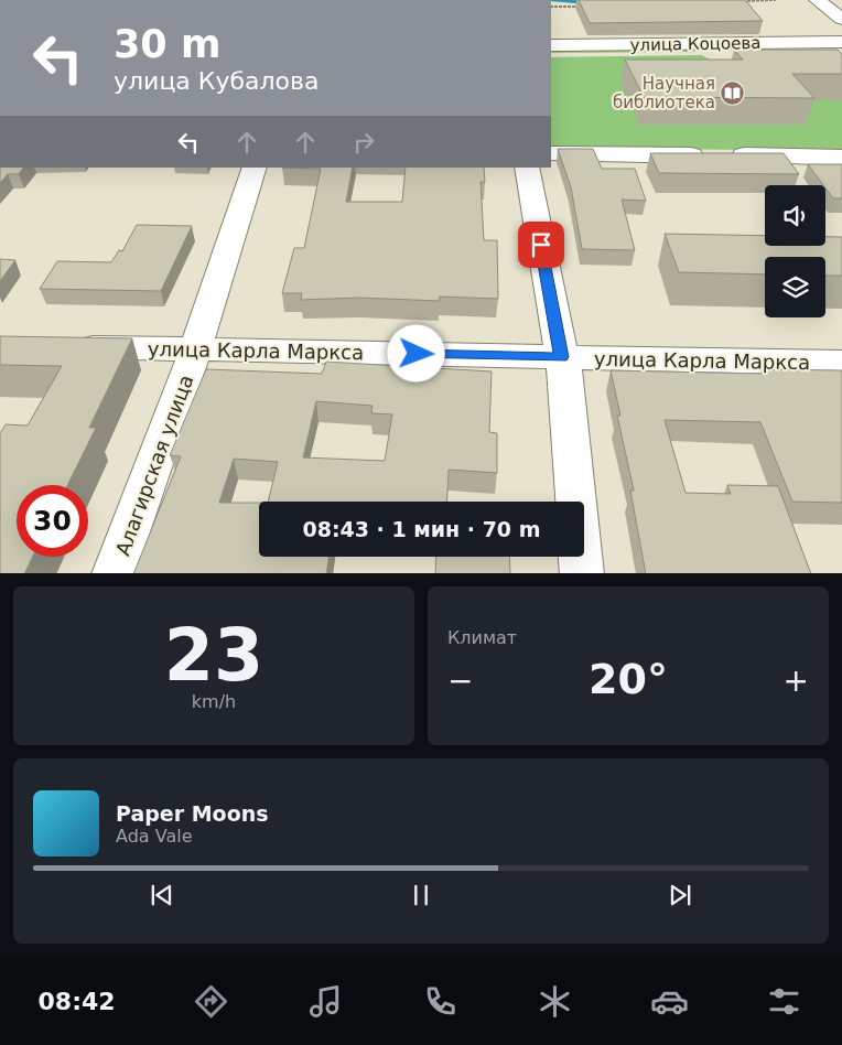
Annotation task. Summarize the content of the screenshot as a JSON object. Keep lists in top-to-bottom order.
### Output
{
  "streets": {
    "street": ["улица Коцоева", "улица Карла Маркса", "Алагирская улица"]
  },
  "crossings": [
    ["улица Карла Маркса", "Алагирская улица"]
  ],
  "places": {
    "library": ["Научная библиотека"]
  },
  "page": {
    "turn": ["30 m", "улица Кубалова"],
    "limit": "30",
    "trip": "08:43 · 1 мин · 70 m",
    "tile": [
      ["23", "km/h"],
      "Климат"
    ],
    "heat": ["−", "20°", "+"],
    "song": ["Paper Moons", "Ada Vale"],
    "tabs": "08:42"
  }
}
